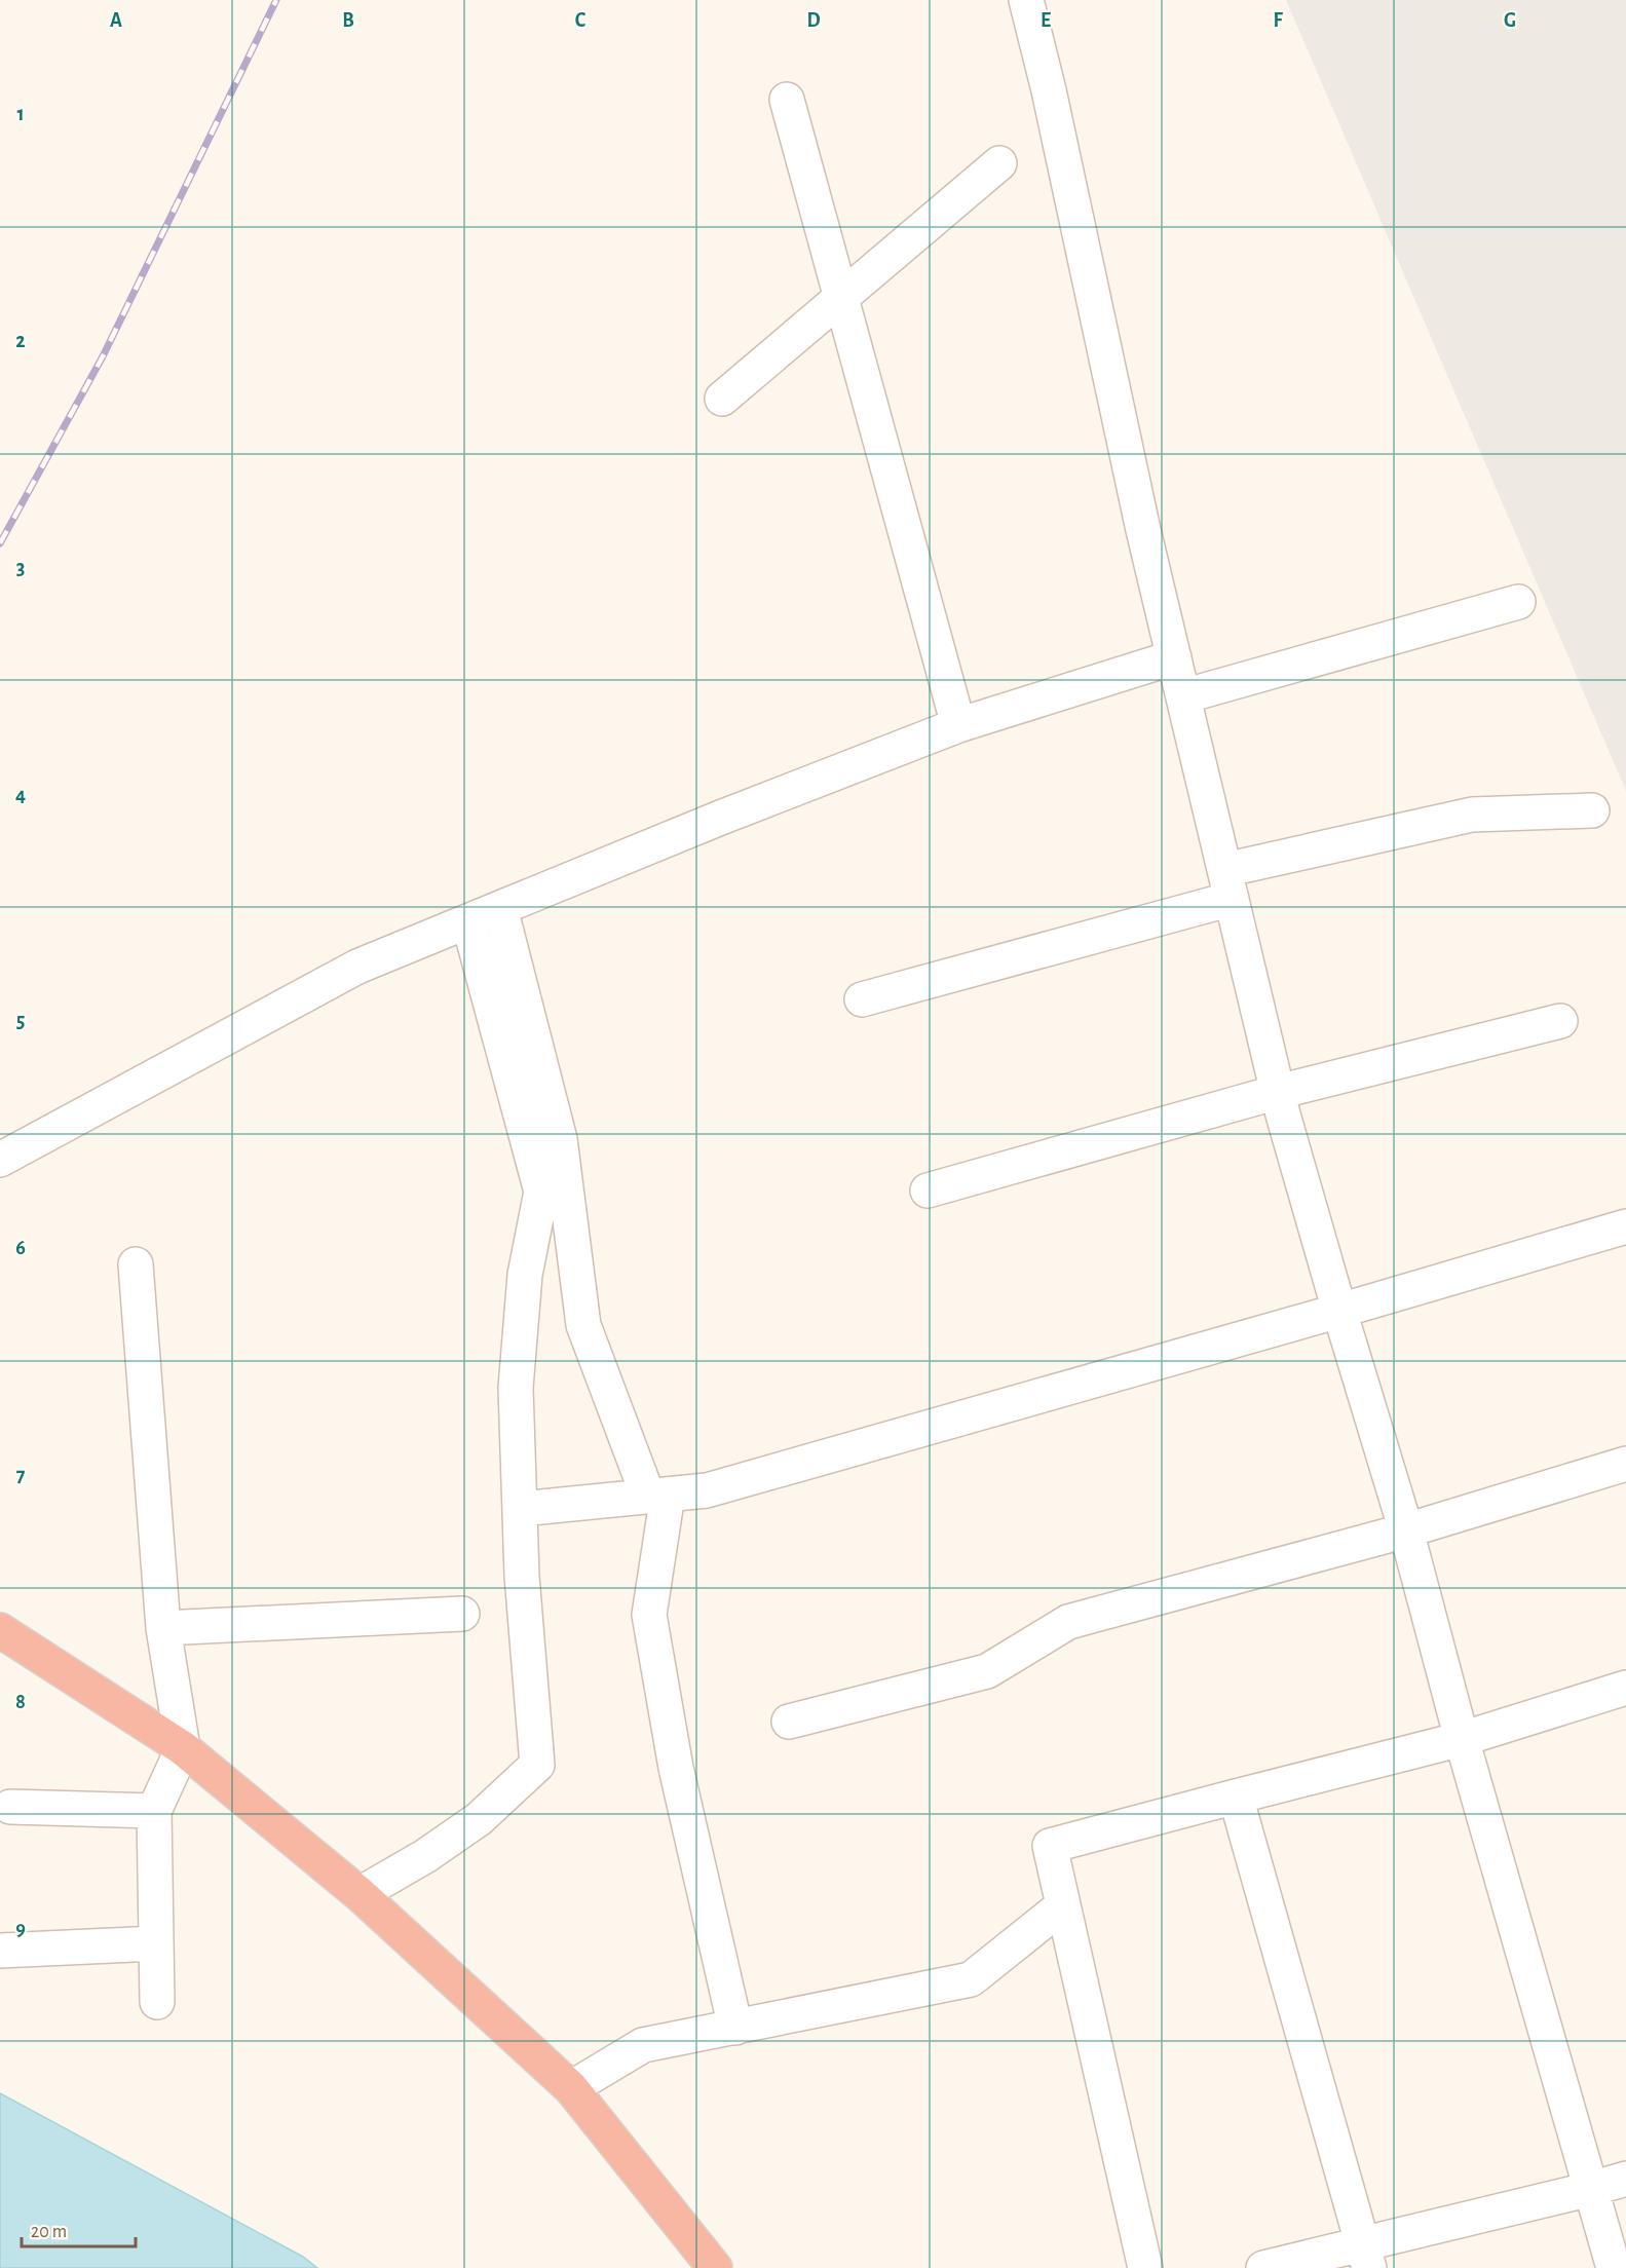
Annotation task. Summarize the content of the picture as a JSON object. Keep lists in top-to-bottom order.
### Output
{
  "scale_bar": "20 m",
  "grid": {
    "columns": [
      "A",
      "B",
      "C",
      "D",
      "E",
      "F",
      "G"
    ],
    "rows": [
      "1",
      "2",
      "3",
      "4",
      "5",
      "6",
      "7",
      "8",
      "9"
    ]
  }
}
